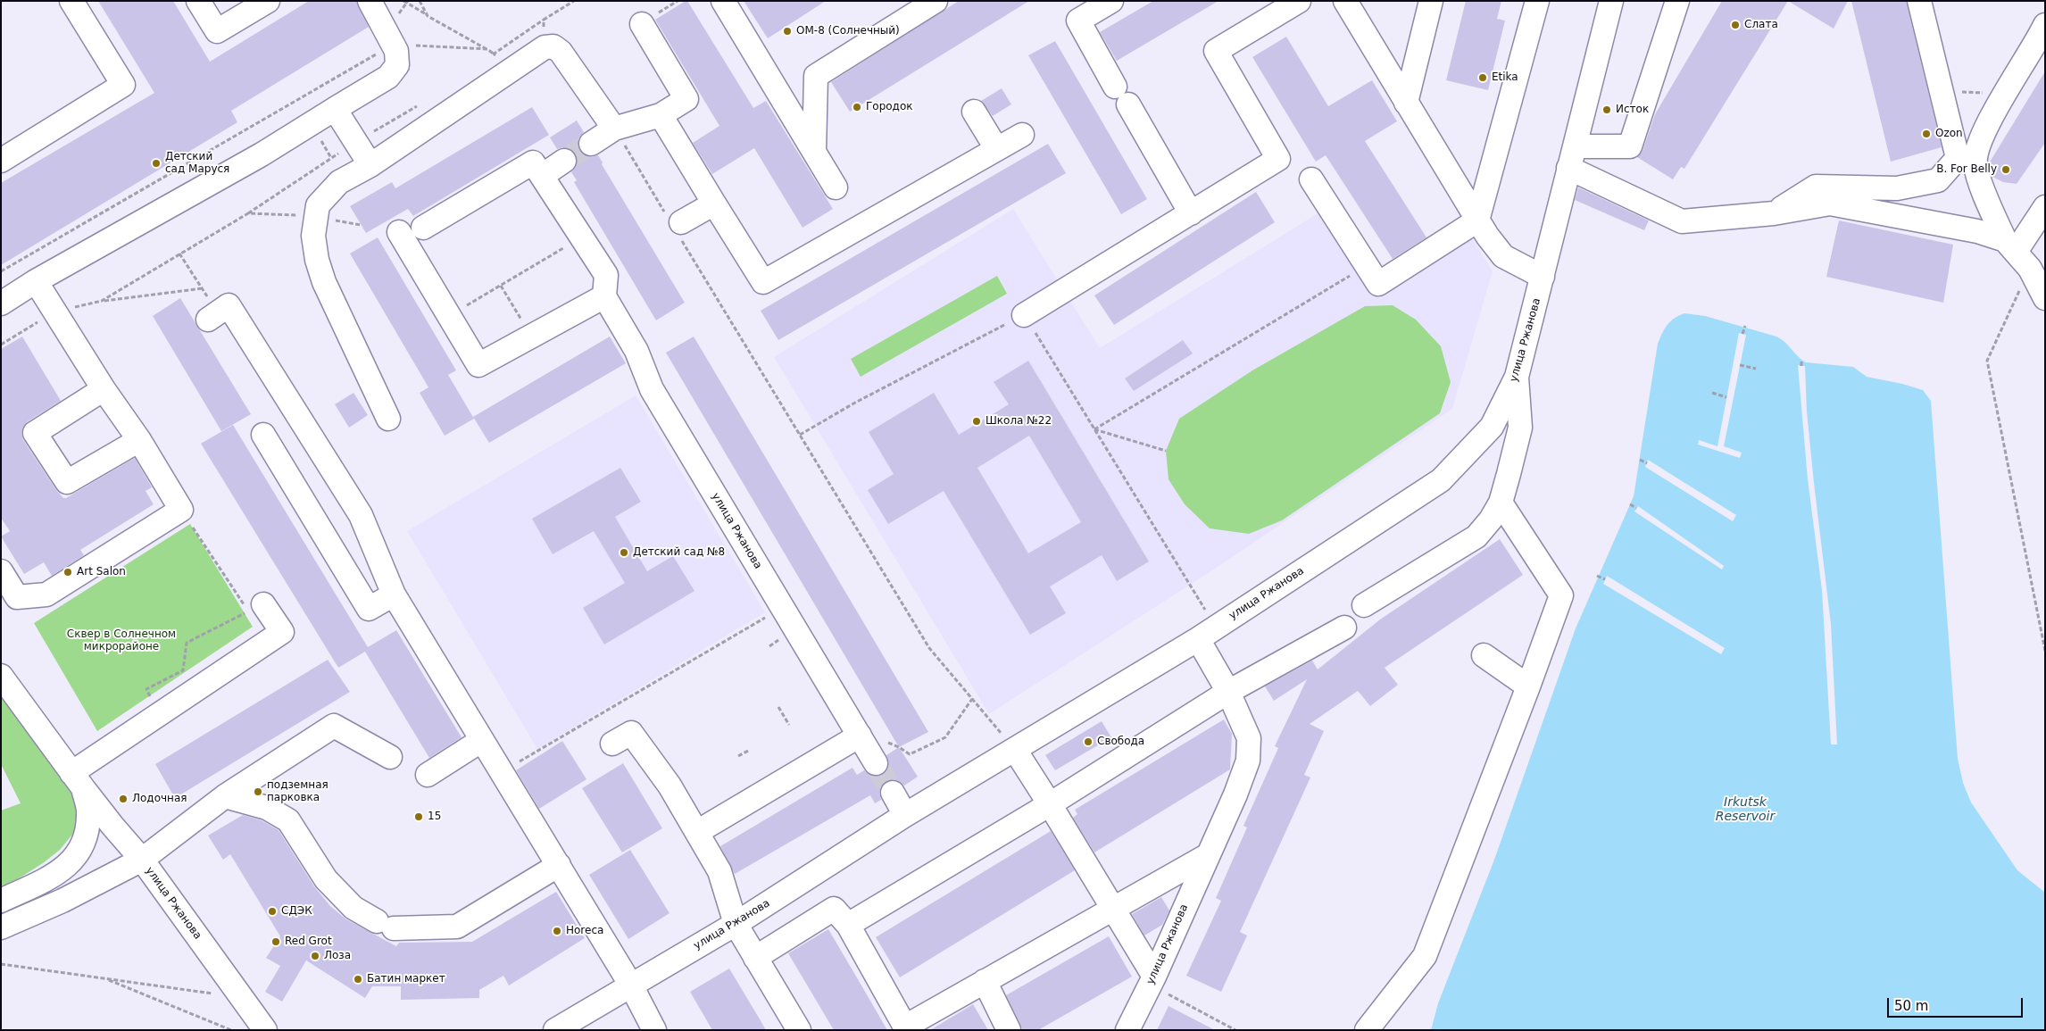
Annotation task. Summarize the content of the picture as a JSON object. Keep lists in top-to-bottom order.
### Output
{
  "streets": {
    "street": ["улица Ржанова"]
  },
  "water": ["Irkutsk Reservoir"],
  "parks": ["Сквер в Солнечном микрорайоне"],
  "places": [
    "Слата",
    "ОМ-8 (Солнечный)",
    "Etika",
    "Городок",
    "Исток",
    "Ozon",
    "Детский сад Маруся",
    "B. For Belly",
    "Школа №22",
    "Детский сад №8",
    "Art Salon",
    "Свобода",
    "подземная парковка",
    "Лодочная",
    "15",
    "СДЭК",
    "Horeca",
    "Red Grot",
    "Лоза",
    "Батин маркет"
  ],
  "scale_bar": "50 m"
}
